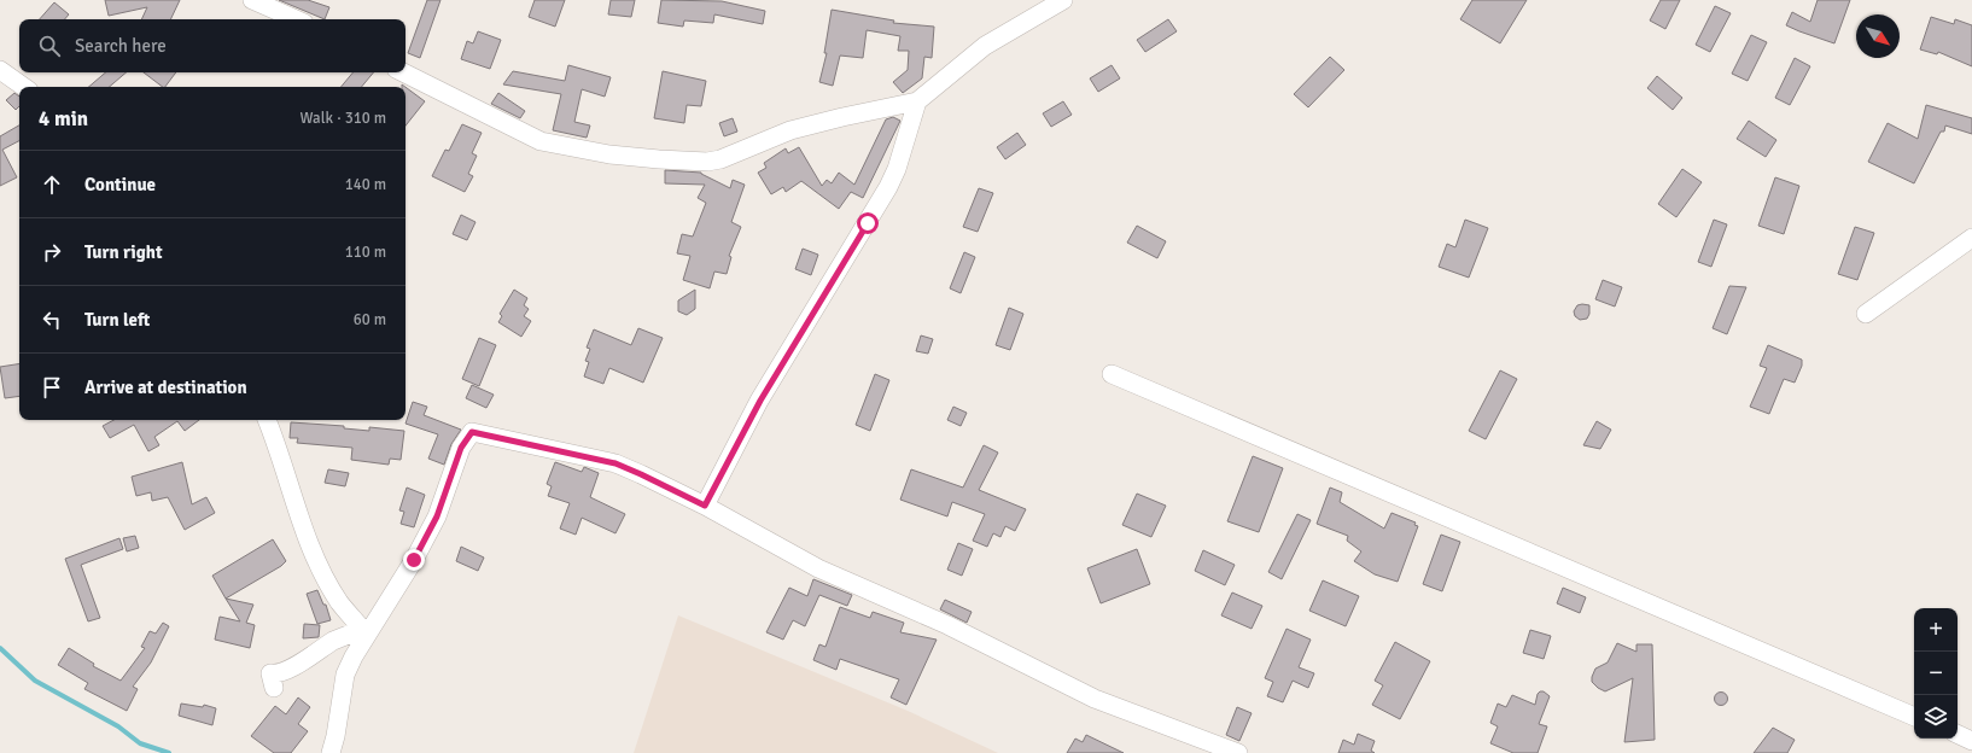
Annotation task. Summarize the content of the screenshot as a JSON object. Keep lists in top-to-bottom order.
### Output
{
  "north": "bottom right",
  "page": {
    "search": "Search here",
    "heading": ["4 min", "Walk · 310 m"],
    "list": [
      ["Continue", "140 m"],
      ["Turn right", "110 m"],
      ["Turn left", "60 m"],
      "Arrive at destination"
    ],
    "map_buttons": ["+", "−"]
  }
}
